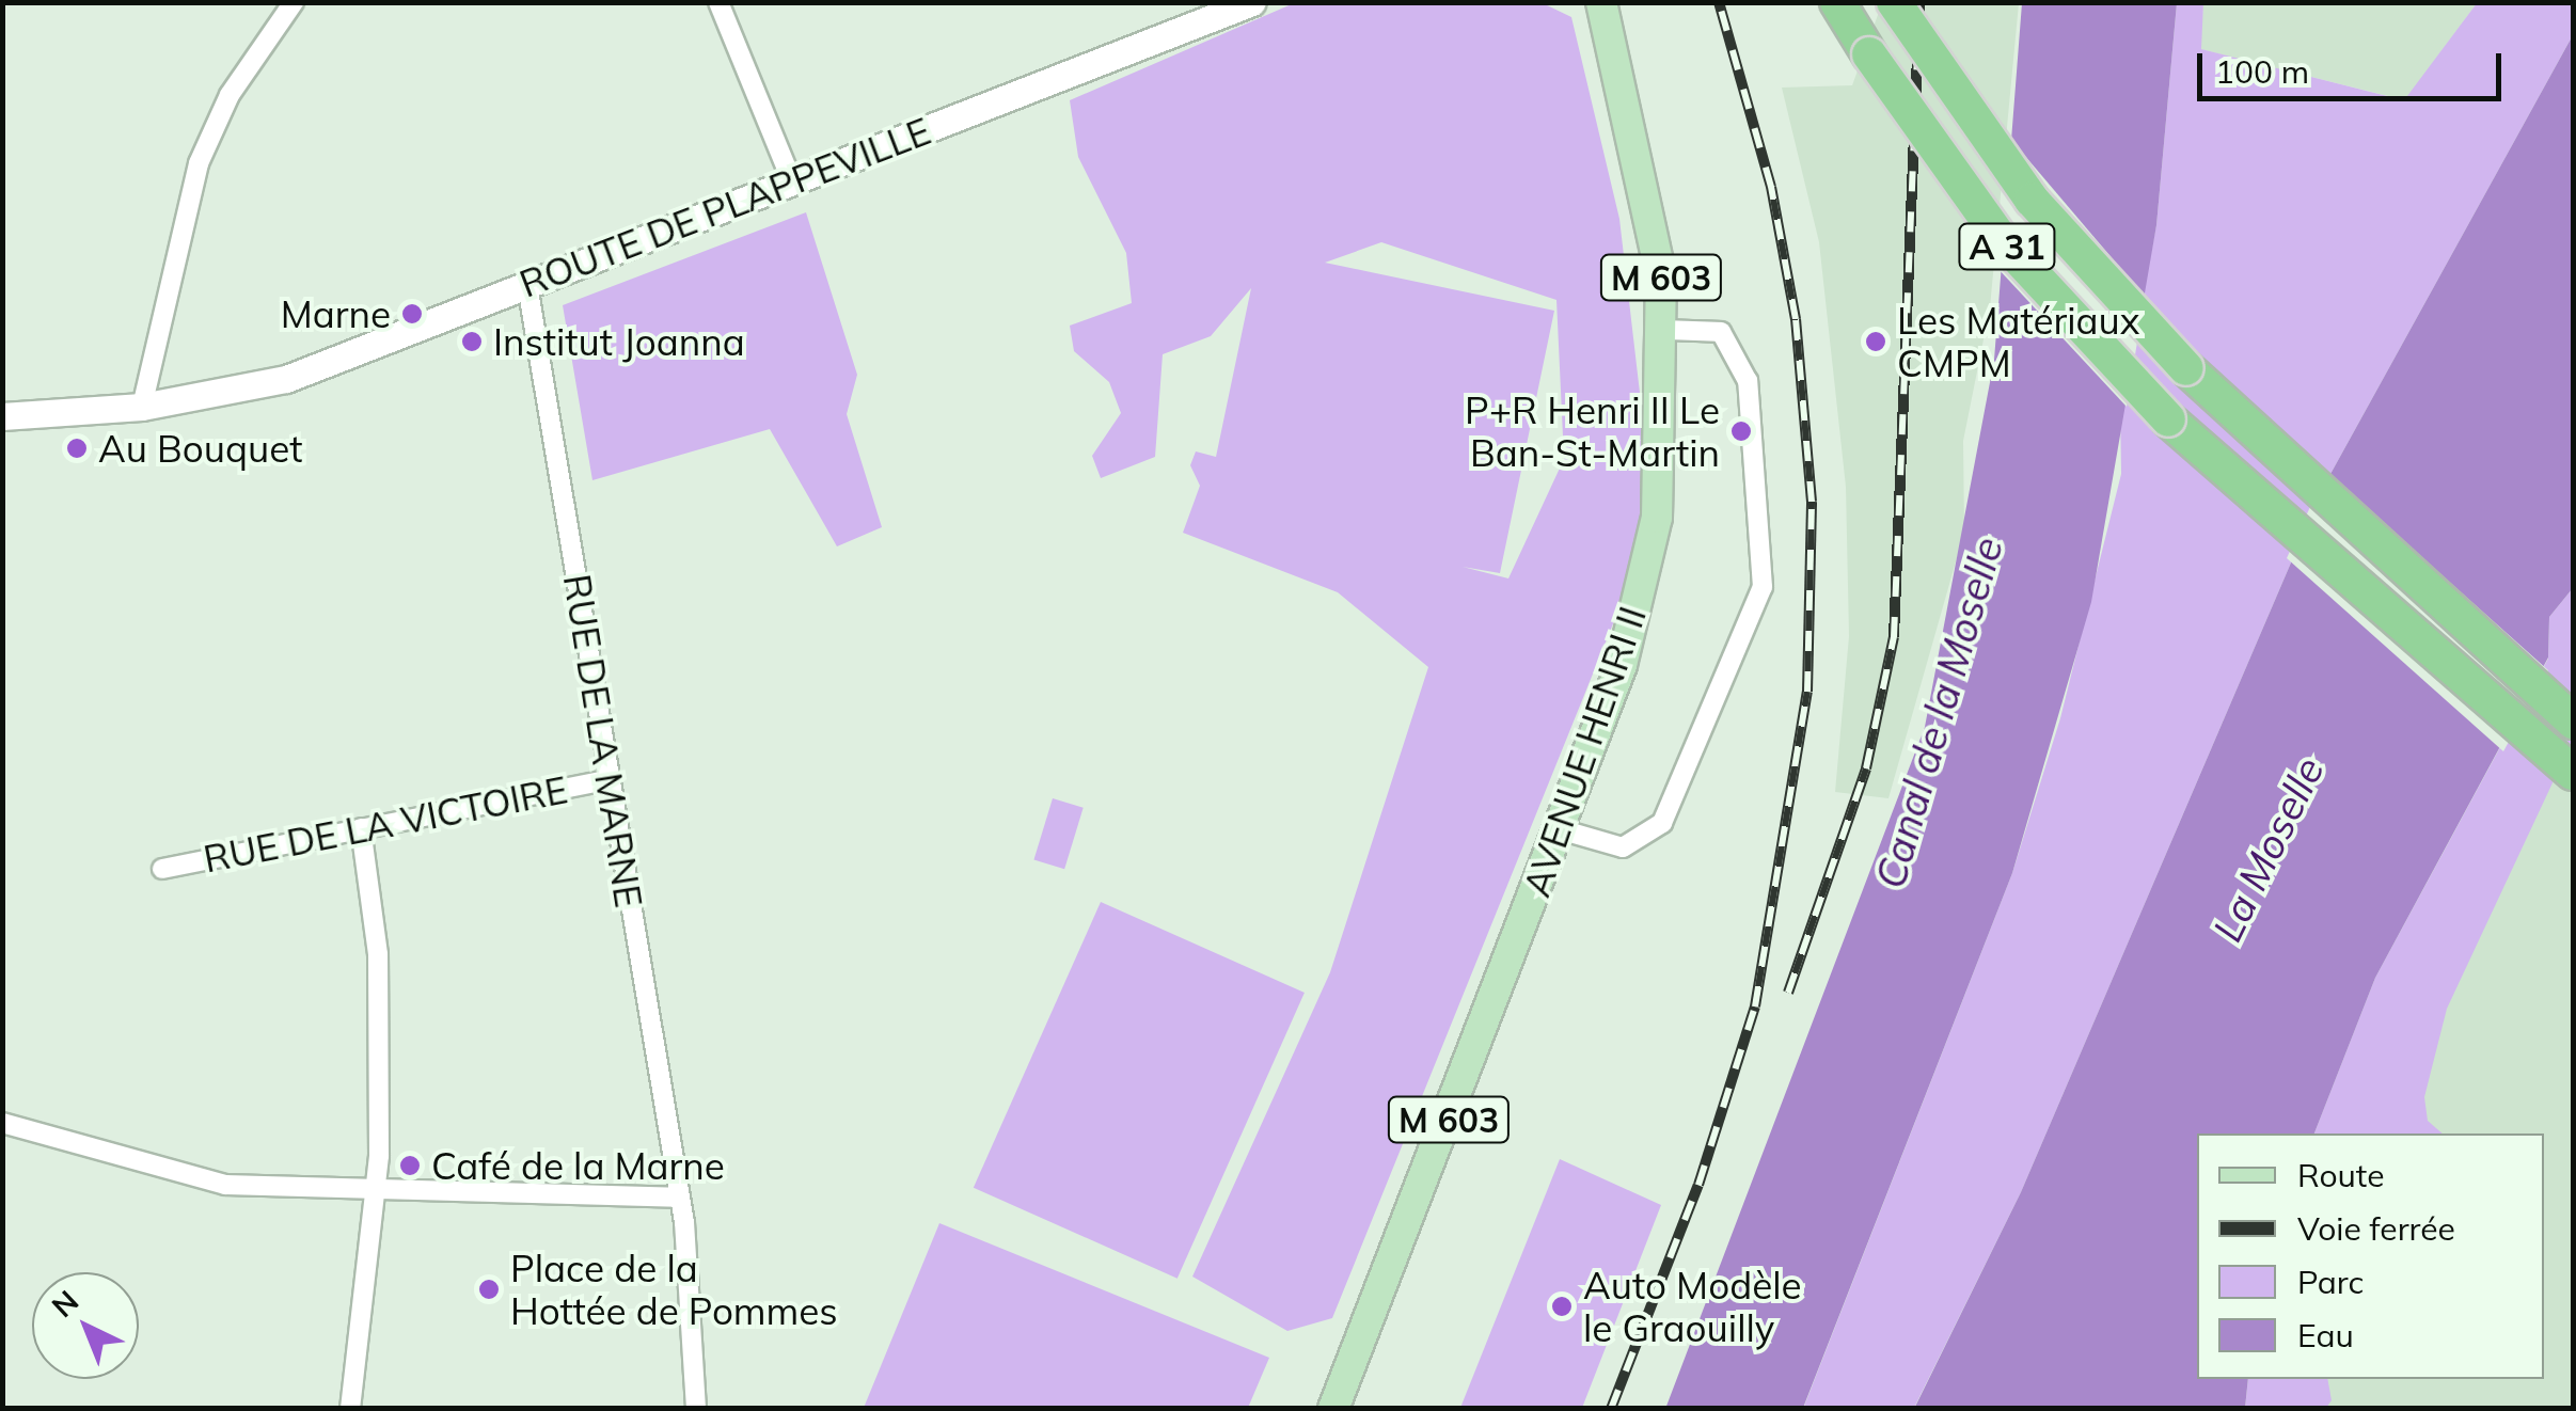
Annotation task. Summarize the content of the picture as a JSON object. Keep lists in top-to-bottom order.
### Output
{
  "streets": {
    "highway": ["A 31"],
    "main road": ["M 603", "AVENUE HENRI II"],
    "street": ["ROUTE DE PLAPPEVILLE", "RUE DE LA MARNE", "RUE DE LA VICTOIRE"]
  },
  "crossings": [
    ["ROUTE DE PLAPPEVILLE", "RUE DE LA MARNE"],
    ["RUE DE LA MARNE", "RUE DE LA VICTOIRE"]
  ],
  "water": ["Canal de la Moselle", "La Moselle"],
  "places": [
    "Marne",
    "Institut Joanna",
    "Les Matériaux CMPM",
    "P+R Henri II Le Ban-St-Martin",
    "Au Bouquet",
    "Café de la Marne",
    "Place de la Hottée de Pommes",
    "Auto Modèle le Graouilly"
  ],
  "legend": [
    "Route",
    "Voie ferrée",
    "Parc",
    "Eau"
  ],
  "scale_bar": "100 m",
  "north": "top left"
}
